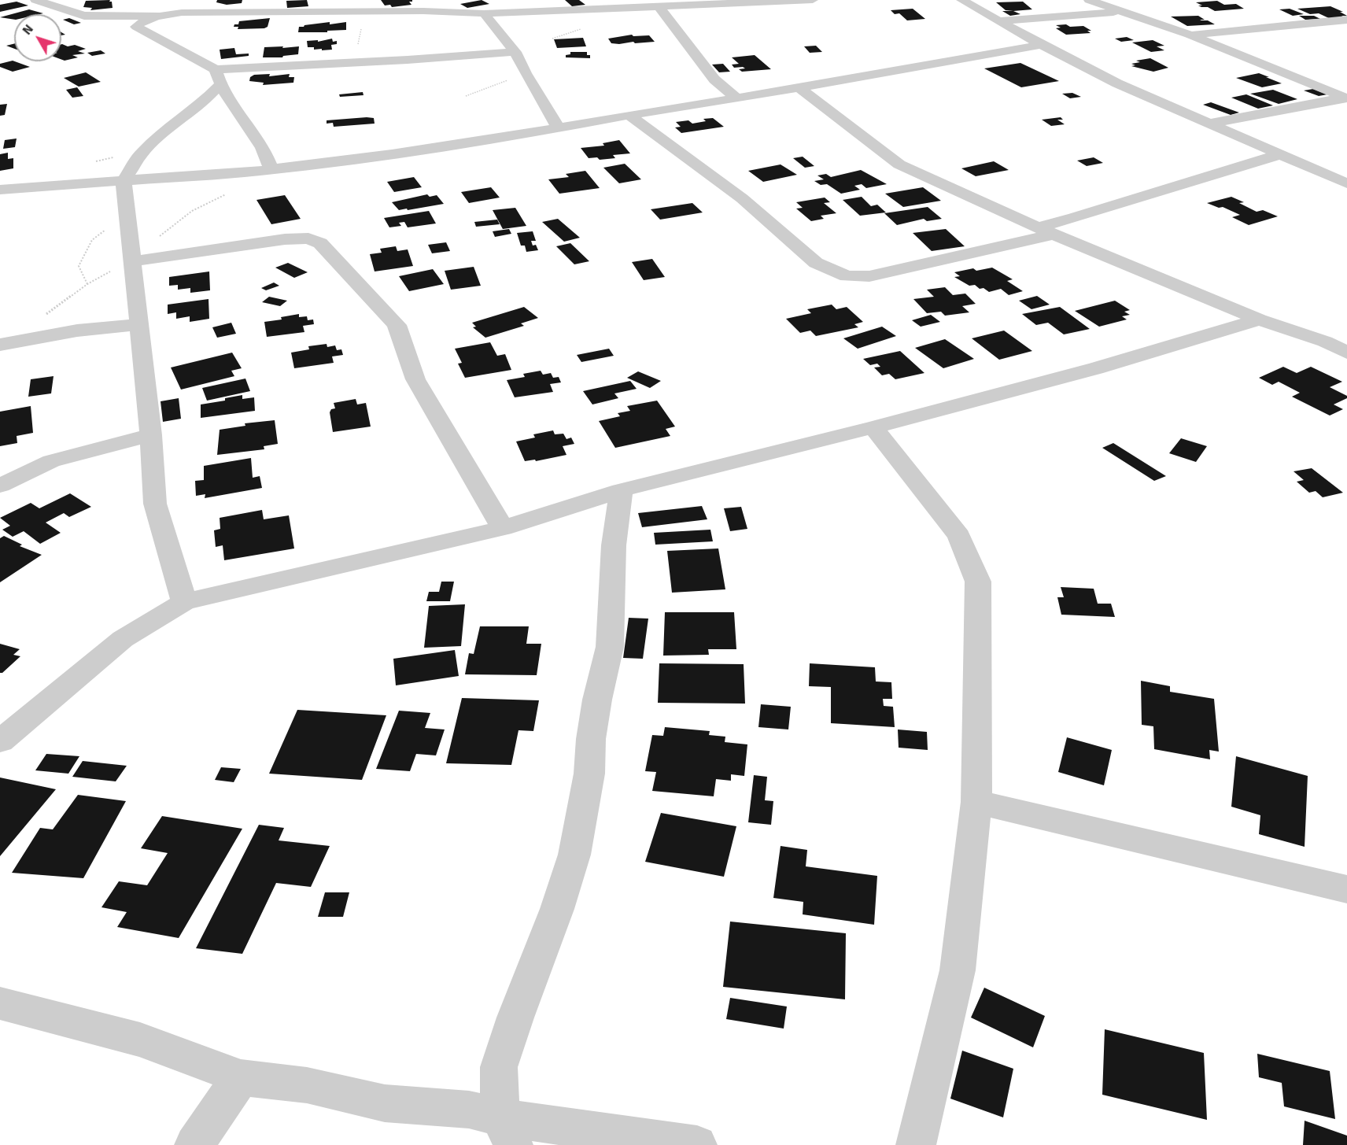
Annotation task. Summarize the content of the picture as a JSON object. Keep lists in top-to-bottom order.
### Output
{
  "north": "top left"
}
